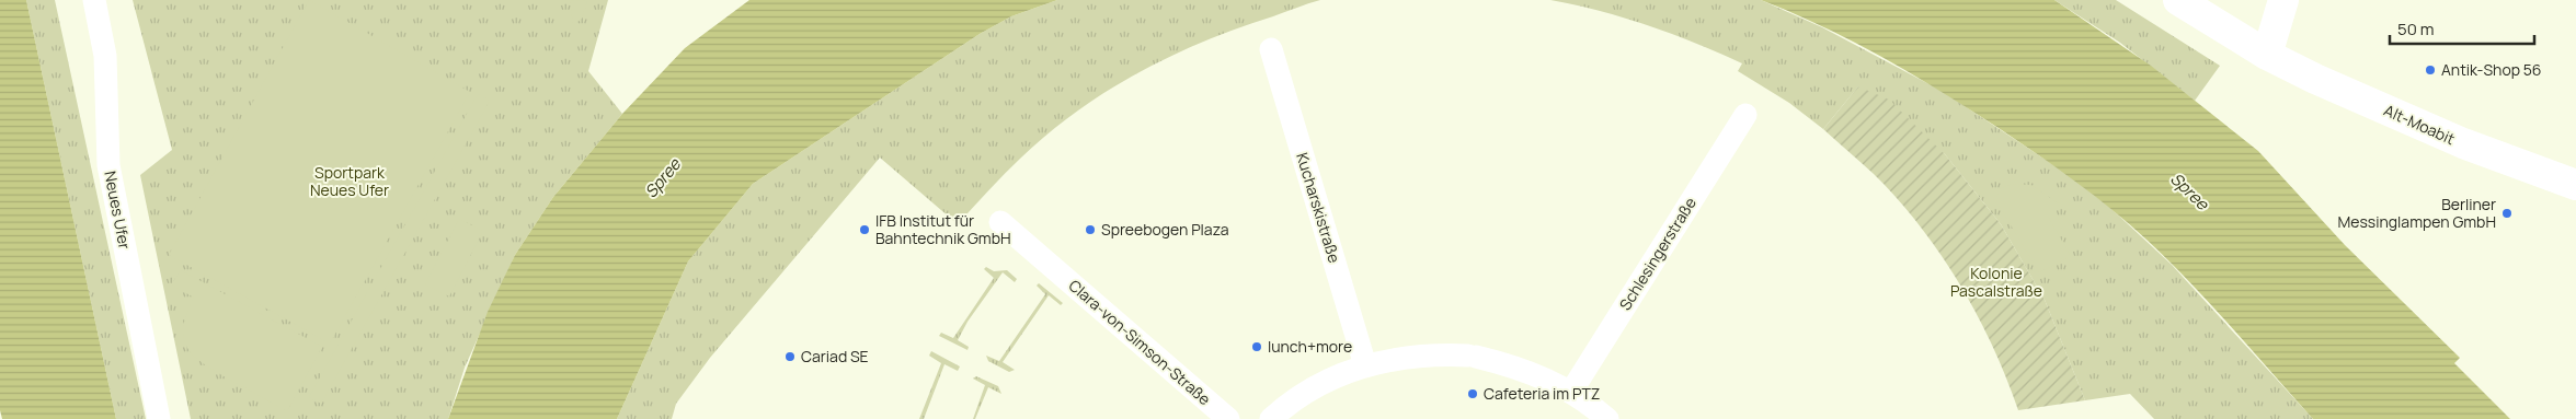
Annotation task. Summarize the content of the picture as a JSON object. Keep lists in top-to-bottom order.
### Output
{
  "streets": {
    "main road": ["Alt-Moabit"],
    "street": [
      "Kucharskistraße",
      "Neues Ufer",
      "Schlesingerstraße",
      "Clara-von-Simson-Straße"
    ]
  },
  "water": ["Spree"],
  "parks": ["Sportpark Neues Ufer", "Kolonie Pascalstraße"],
  "places": [
    "Antik-Shop 56",
    "Berliner Messinglampen GmbH",
    "IFB Institut für Bahntechnik GmbH",
    "Spreebogen Plaza",
    "lunch+more",
    "Cariad SE",
    "Cafeteria im PTZ"
  ],
  "scale_bar": "50 m"
}
